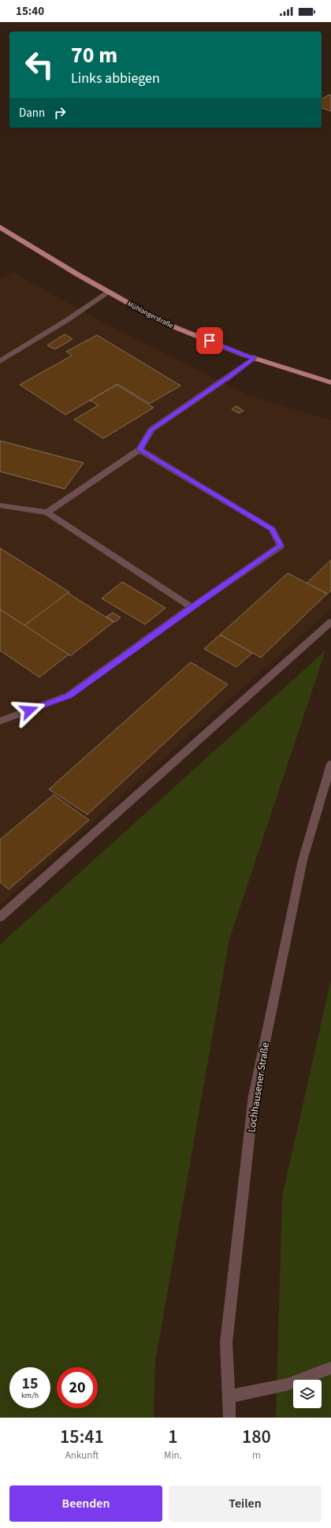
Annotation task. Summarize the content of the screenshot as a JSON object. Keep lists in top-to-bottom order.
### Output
{
  "streets": {
    "main road": ["Mühlangerstraße"],
    "street": ["Lochhausener Straße"]
  },
  "page": {
    "status": "15:40",
    "turn": ["70 m", "Links abbiegen"],
    "then": "Dann",
    "speed": "15 km/h",
    "limit": "20",
    "eta": [
      "15:41",
      "Ankunft",
      "1",
      "Min.",
      "180",
      "m"
    ],
    "buttons": ["Beenden", "Teilen"]
  }
}
